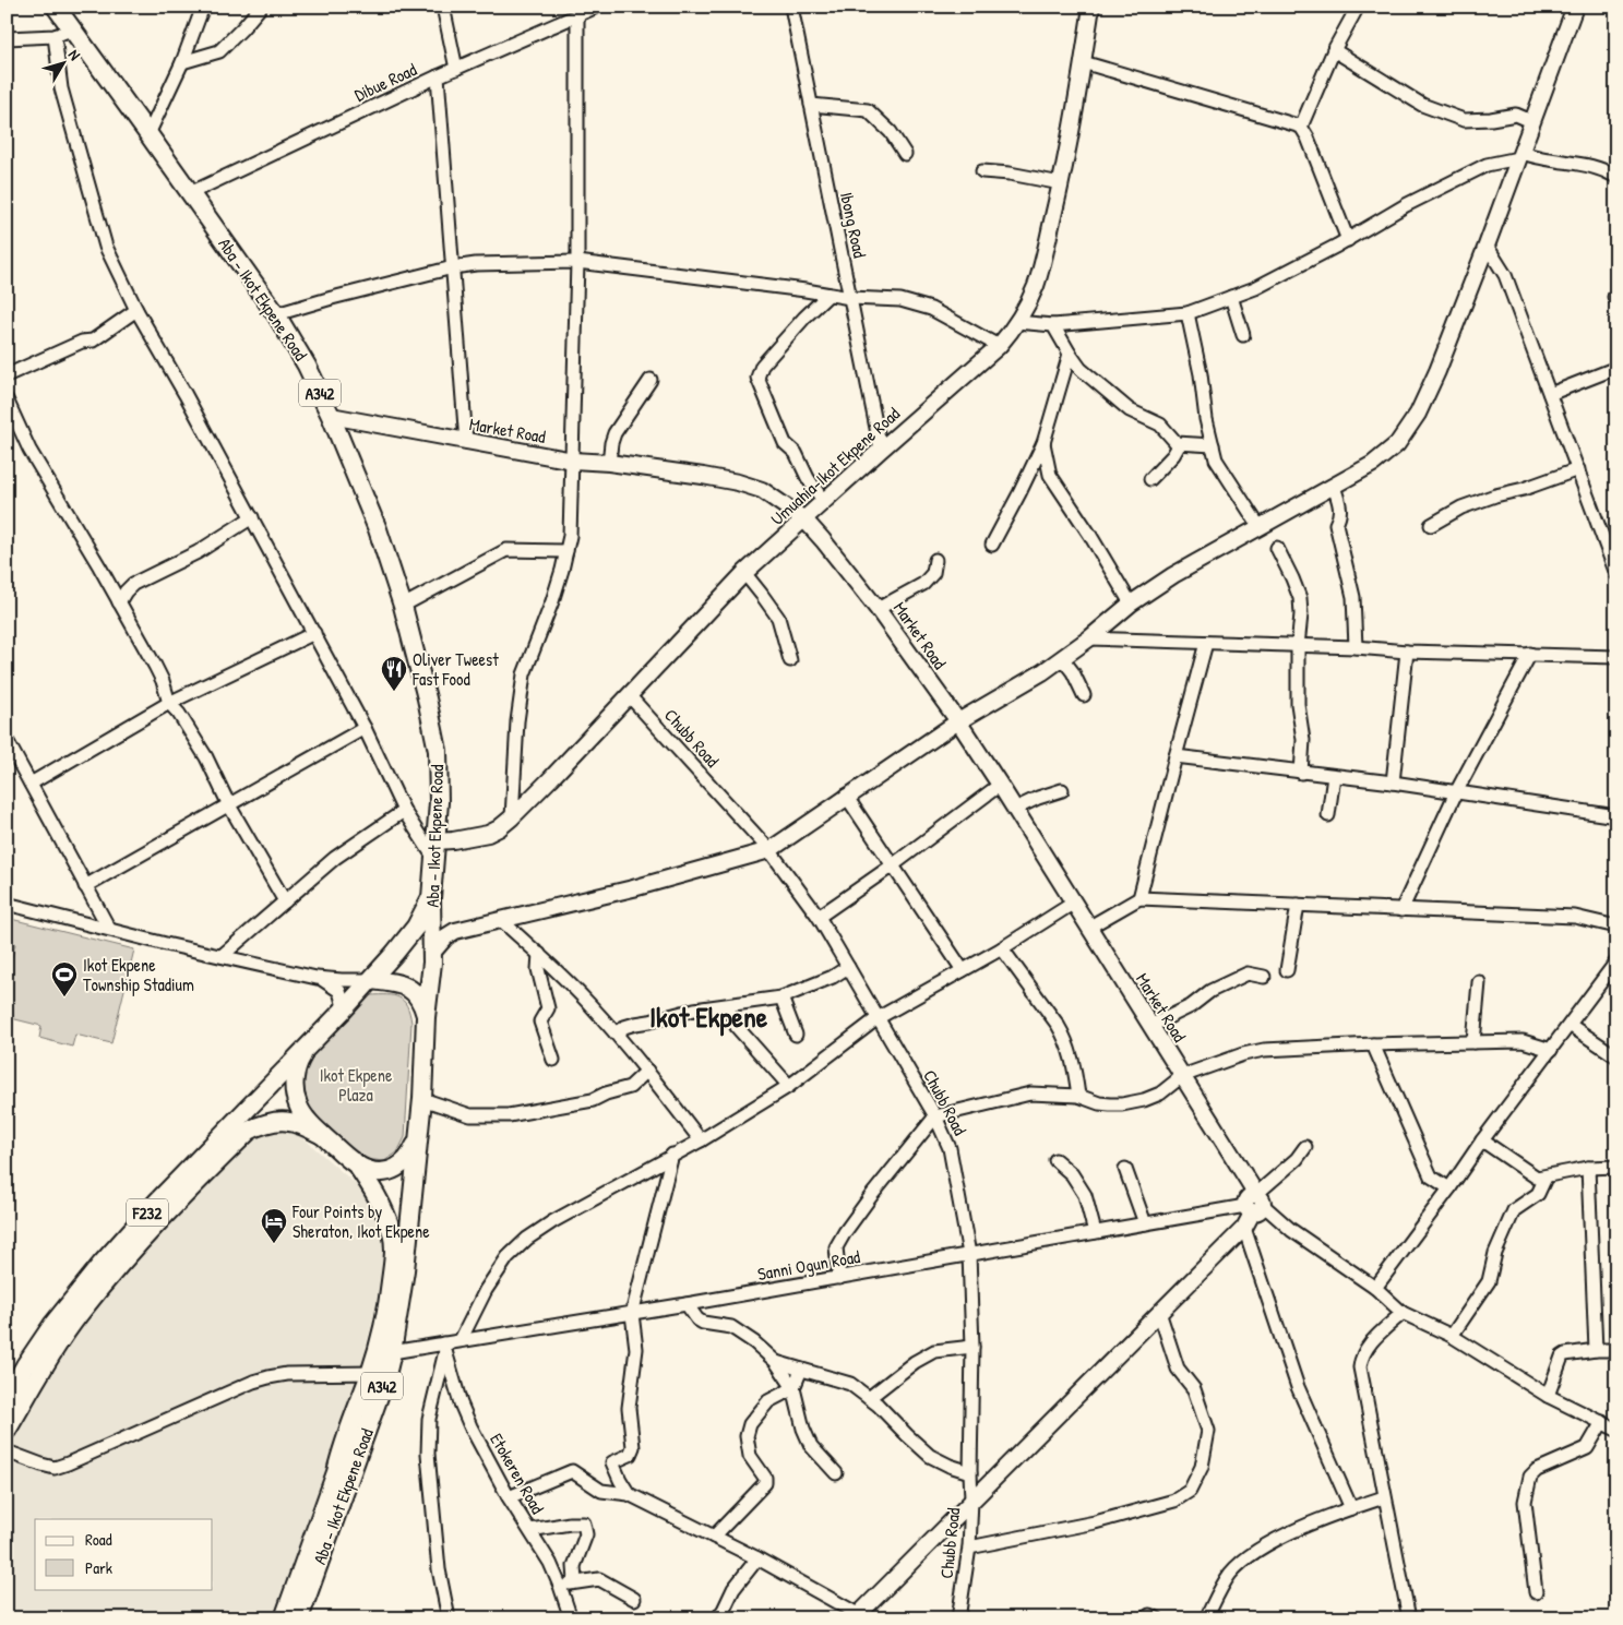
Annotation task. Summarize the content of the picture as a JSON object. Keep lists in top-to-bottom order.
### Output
{
  "streets": {
    "highway": ["Aba - Ikot Ekpene Road", "A342", "F232"],
    "main road": ["Market Road", "Umuahia-Ikot Ekpene Road"],
    "street": [
      "Dibue Road",
      "Ibong Road",
      "Chubb Road",
      "Sanni Ogun Road",
      "Etokeren Road"
    ]
  },
  "crossings": [
    ["Dibue Road", "Aba - Ikot Ekpene Road"],
    ["Ibong Road", "Umuahia-Ikot Ekpene Road"],
    ["Aba - Ikot Ekpene Road", "A342"],
    ["Aba - Ikot Ekpene Road", "Market Road"],
    ["Aba - Ikot Ekpene Road", "Umuahia-Ikot Ekpene Road"],
    ["Aba - Ikot Ekpene Road", "F232"],
    ["Aba - Ikot Ekpene Road", "Sanni Ogun Road"],
    ["A342", "F232"],
    ["A342", "Sanni Ogun Road"],
    ["Market Road", "Umuahia-Ikot Ekpene Road"],
    ["Market Road", "Sanni Ogun Road"],
    ["Umuahia-Ikot Ekpene Road", "Chubb Road"],
    ["Chubb Road", "Sanni Ogun Road"],
    ["Sanni Ogun Road", "Etokeren Road"]
  ],
  "districts": ["Ikot Ekpene"],
  "parks": ["Ikot Ekpene Plaza"],
  "places": {
    "restaurant": ["Oliver Tweest Fast Food"],
    "sports": ["Ikot Ekpene Township Stadium"],
    "hotel": ["Four Points by Sheraton, Ikot Ekpene"]
  },
  "legend": ["Road", "Park"],
  "north": "top right"
}
